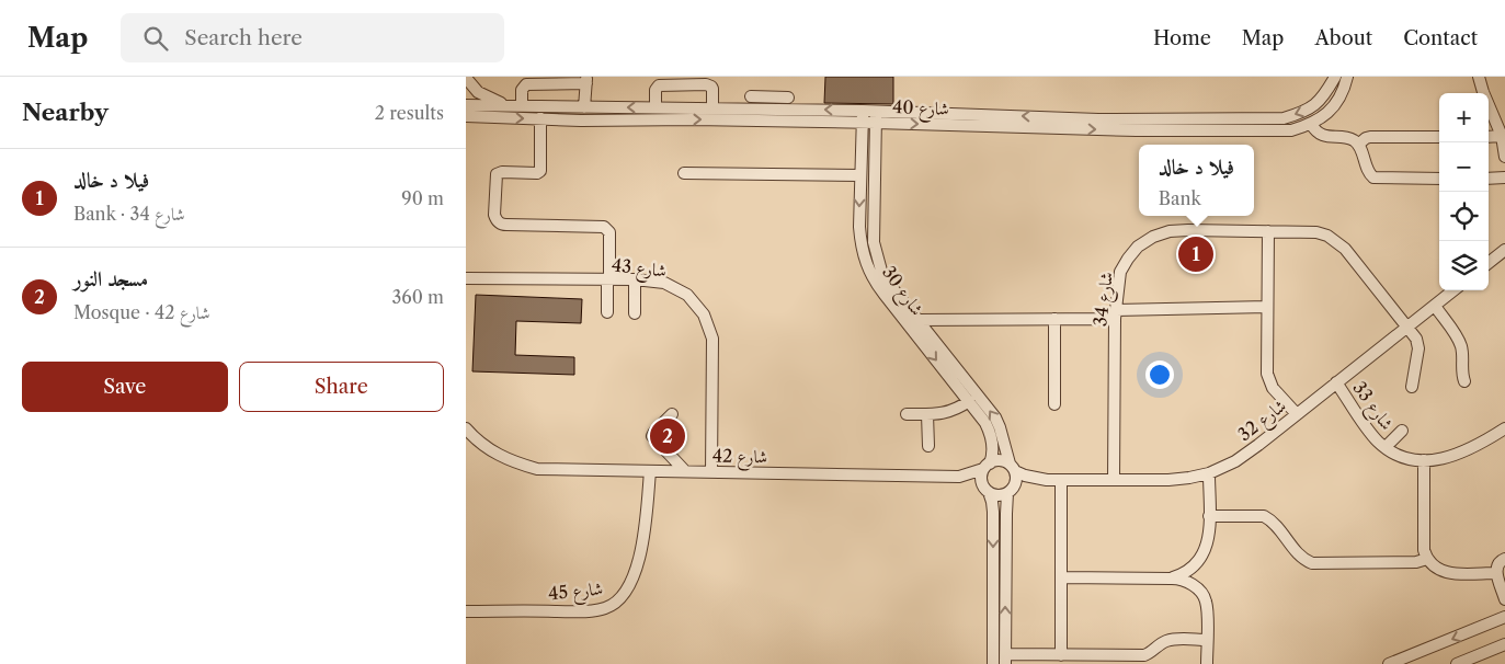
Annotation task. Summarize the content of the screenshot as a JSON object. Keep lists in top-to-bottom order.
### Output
{
  "streets": {
    "street": [
      "شارع 40",
      "شارع 43",
      "شارع 30",
      "شارع 34",
      "شارع 33",
      "شارع 32",
      "شارع 42",
      "شارع 45"
    ]
  },
  "crossings": [
    ["شارع 40", "شارع 30"],
    ["شارع 43", "شارع 42"],
    ["شارع 30", "شارع 32"],
    ["شارع 30", "شارع 42"],
    ["شارع 34", "شارع 32"],
    ["شارع 33", "شارع 32"],
    ["شارع 32", "شارع 42"],
    ["شارع 42", "شارع 45"]
  ],
  "page": {
    "header": "Map",
    "search": "Search here",
    "nav": [
      "Home",
      "Map",
      "About",
      "Contact"
    ],
    "heading": ["Nearby", "2 results"],
    "map_buttons": ["+", "−"],
    "popup": ["فيلا د خالد", "Bank"],
    "list": [
      {
        "mark": "1",
        "name": "فيلا د خالد",
        "note": "Bank · شارع 34",
        "value": "90 m"
      },
      {
        "mark": "2",
        "name": "مسجد النور",
        "note": "Mosque · شارع 42",
        "value": "360 m"
      }
    ],
    "pins": ["1", "2"],
    "buttons": ["Save", "Share"]
  }
}
